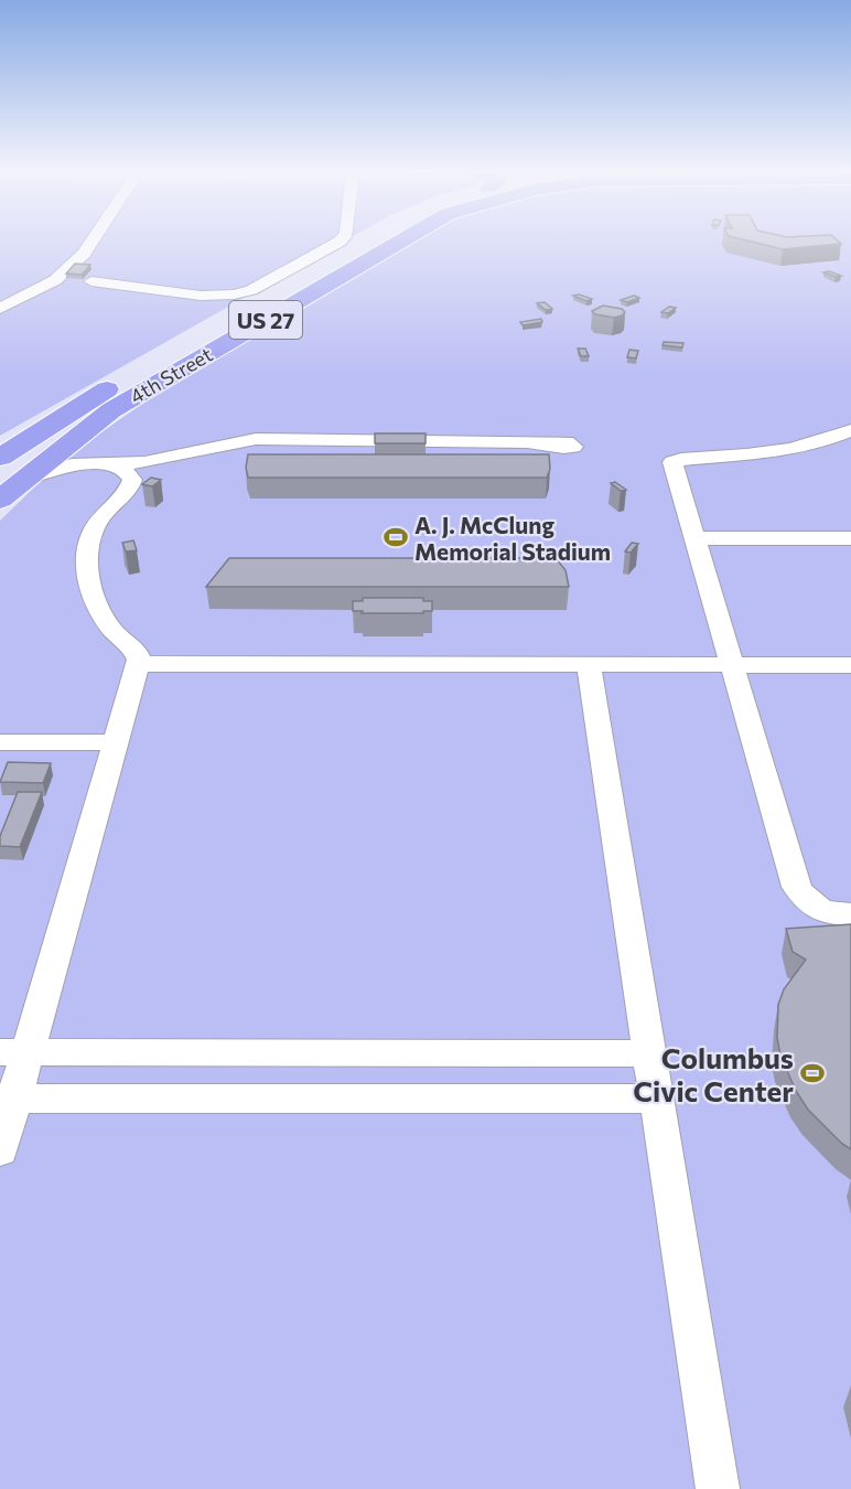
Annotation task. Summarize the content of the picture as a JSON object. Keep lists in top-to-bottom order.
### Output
{
  "streets": {
    "highway": ["US 27", "4th Street"]
  },
  "places": {
    "sports": ["A. J. McClung Memorial Stadium", "Columbus Civic Center"]
  }
}
